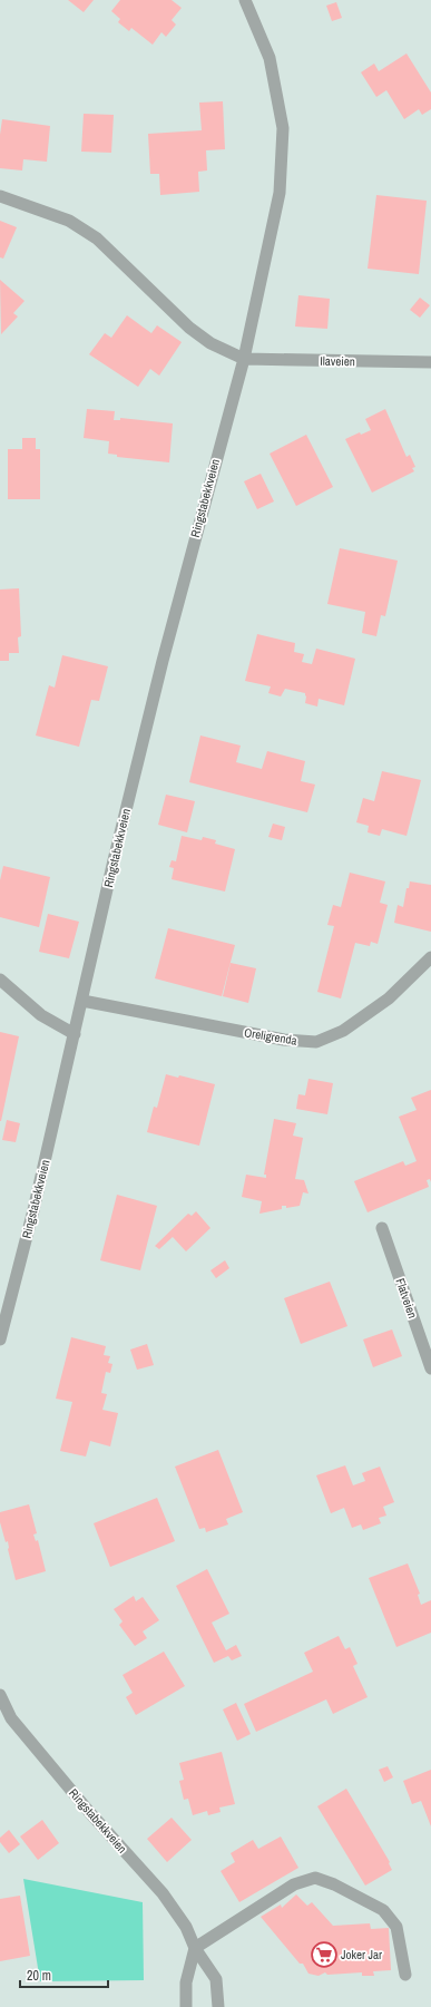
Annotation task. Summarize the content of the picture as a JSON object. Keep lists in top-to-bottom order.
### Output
{
  "streets": {
    "street": [
      "Ilaveien",
      "Ringstabekkveien",
      "Oreligrenda",
      "Flatveien"
    ]
  },
  "crossings": [
    ["Ilaveien", "Ringstabekkveien"],
    ["Ringstabekkveien", "Oreligrenda"]
  ],
  "places": {
    "supermarket": ["Joker Jar"]
  },
  "scale_bar": "20 m"
}
